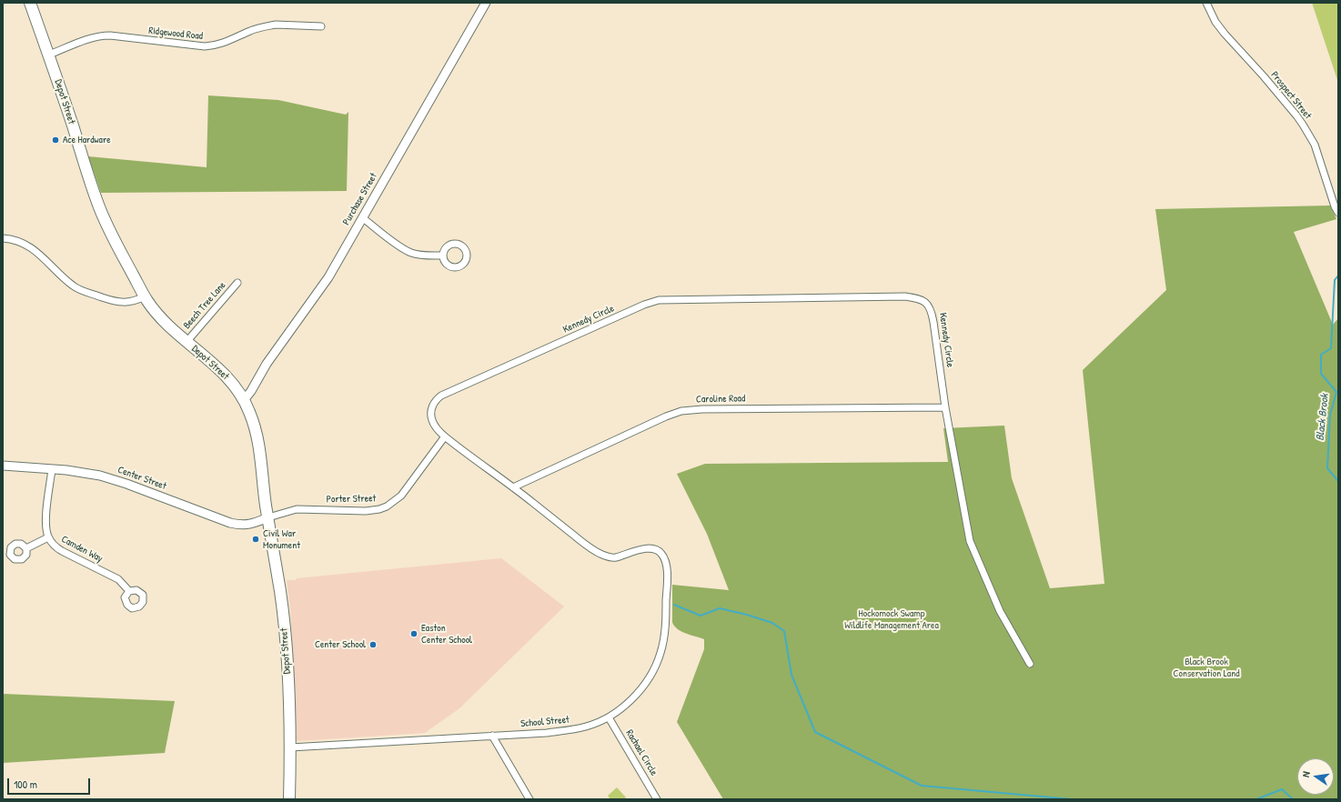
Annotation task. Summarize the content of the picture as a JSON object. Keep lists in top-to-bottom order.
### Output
{
  "streets": {
    "highway": ["Depot Street"],
    "street": [
      "Ridgewood Road",
      "Prospect Street",
      "Purchase Street",
      "Beech Tree Lane",
      "Kennedy Circle",
      "Caroline Road",
      "Center Street",
      "Porter Street",
      "Camden Way",
      "School Street",
      "Rachael Circle"
    ]
  },
  "crossings": [
    ["Ridgewood Road", "Depot Street"],
    ["Depot Street", "Purchase Street"],
    ["Depot Street", "Beech Tree Lane"],
    ["Depot Street", "Center Street"],
    ["Depot Street", "Porter Street"],
    ["Depot Street", "School Street"],
    ["Kennedy Circle", "Caroline Road"],
    ["Kennedy Circle", "Porter Street"],
    ["Kennedy Circle", "School Street"],
    ["Center Street", "Porter Street"],
    ["Center Street", "Camden Way"],
    ["School Street", "Rachael Circle"]
  ],
  "water": ["Black Brook"],
  "parks": ["Hockomock Swamp Wildlife Management Area", "Black Brook Conservation Land"],
  "places": [
    "Ace Hardware",
    "Civil War Monument",
    "Easton Center School",
    "Center School"
  ],
  "scale_bar": "100 m",
  "north": "left"
}
